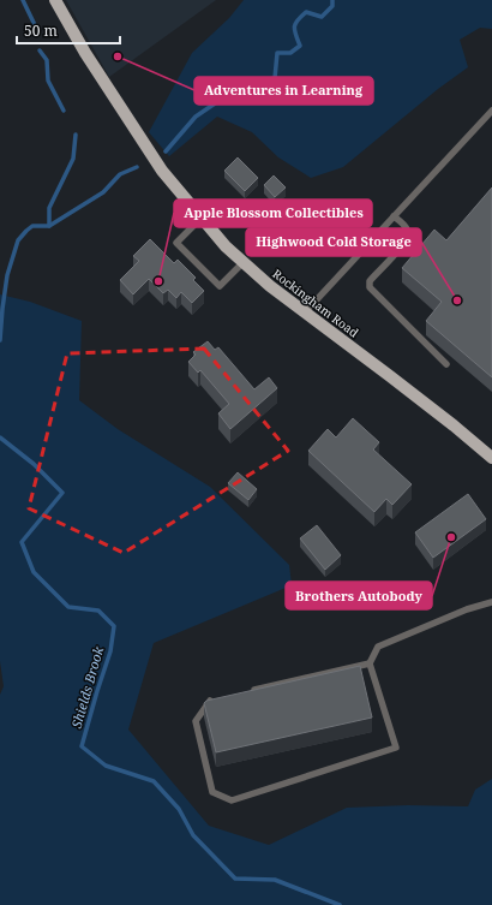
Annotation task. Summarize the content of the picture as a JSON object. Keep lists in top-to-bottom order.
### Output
{
  "streets": {
    "main road": ["Rockingham Road"]
  },
  "water": ["Shields Brook"],
  "places": [
    "Adventures in Learning",
    "Apple Blossom Collectibles",
    "Highwood Cold Storage",
    "Brothers Autobody"
  ],
  "scale_bar": "50 m"
}
